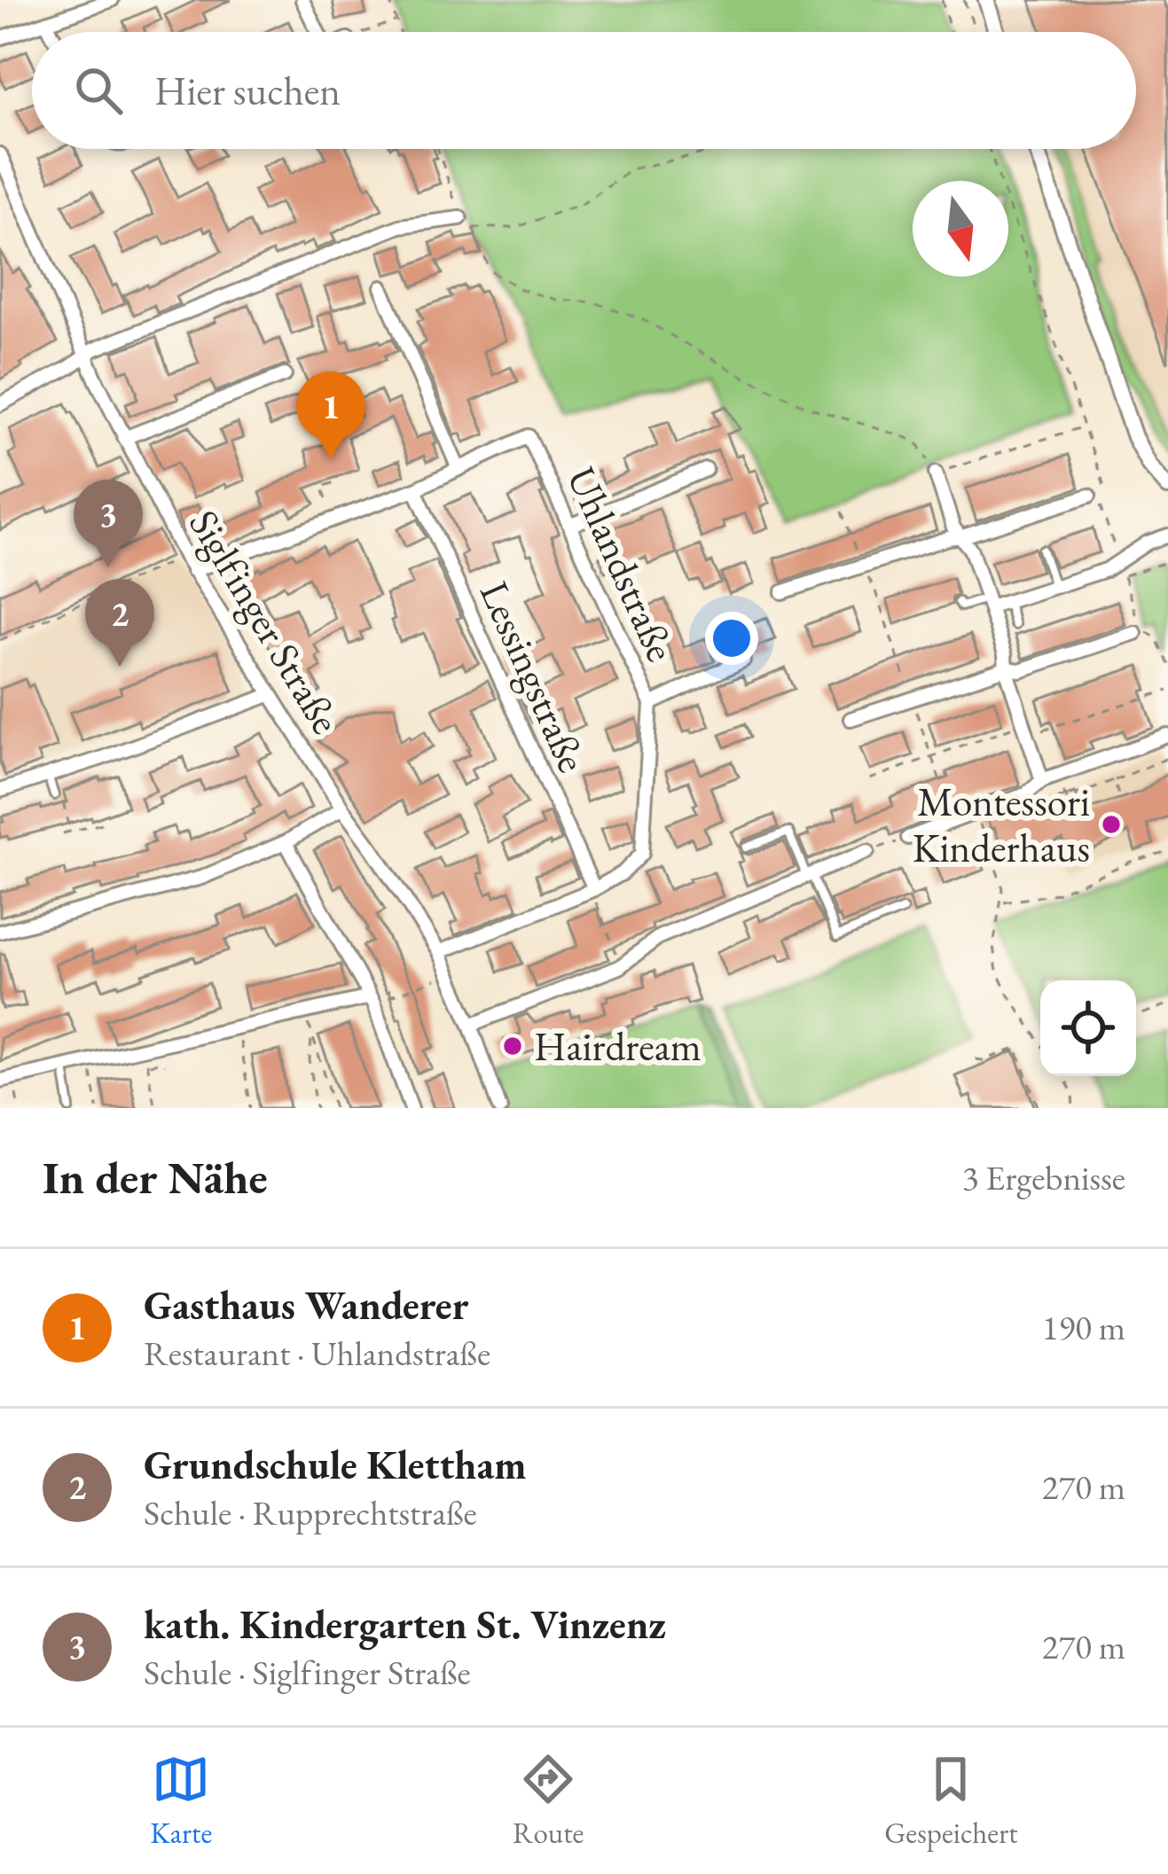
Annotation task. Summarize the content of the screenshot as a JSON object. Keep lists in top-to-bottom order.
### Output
{
  "streets": {
    "street": ["Uhlandstraße", "Siglfinger Straße", "Lessingstraße"]
  },
  "crossings": [
    ["Uhlandstraße", "Siglfinger Straße"],
    ["Uhlandstraße", "Lessingstraße"]
  ],
  "places": ["Montessori Kinderhaus", "Hairdream"],
  "north": "bottom",
  "page": {
    "search": "Hier suchen",
    "pins": ["1", "3", "2"],
    "heading": ["In der Nähe", "3 Ergebnisse"],
    "list": [
      {
        "mark": "1",
        "name": "Gasthaus Wanderer",
        "note": "Restaurant · Uhlandstraße",
        "value": "190 m"
      },
      {
        "mark": "2",
        "name": "Grundschule Klettham",
        "note": "Schule · Rupprechtstraße",
        "value": "270 m"
      },
      {
        "mark": "3",
        "name": "kath. Kindergarten St. Vinzenz",
        "note": "Schule · Siglfinger Straße",
        "value": "270 m"
      }
    ],
    "nav": ["Karte", "Route", "Gespeichert"]
  }
}
